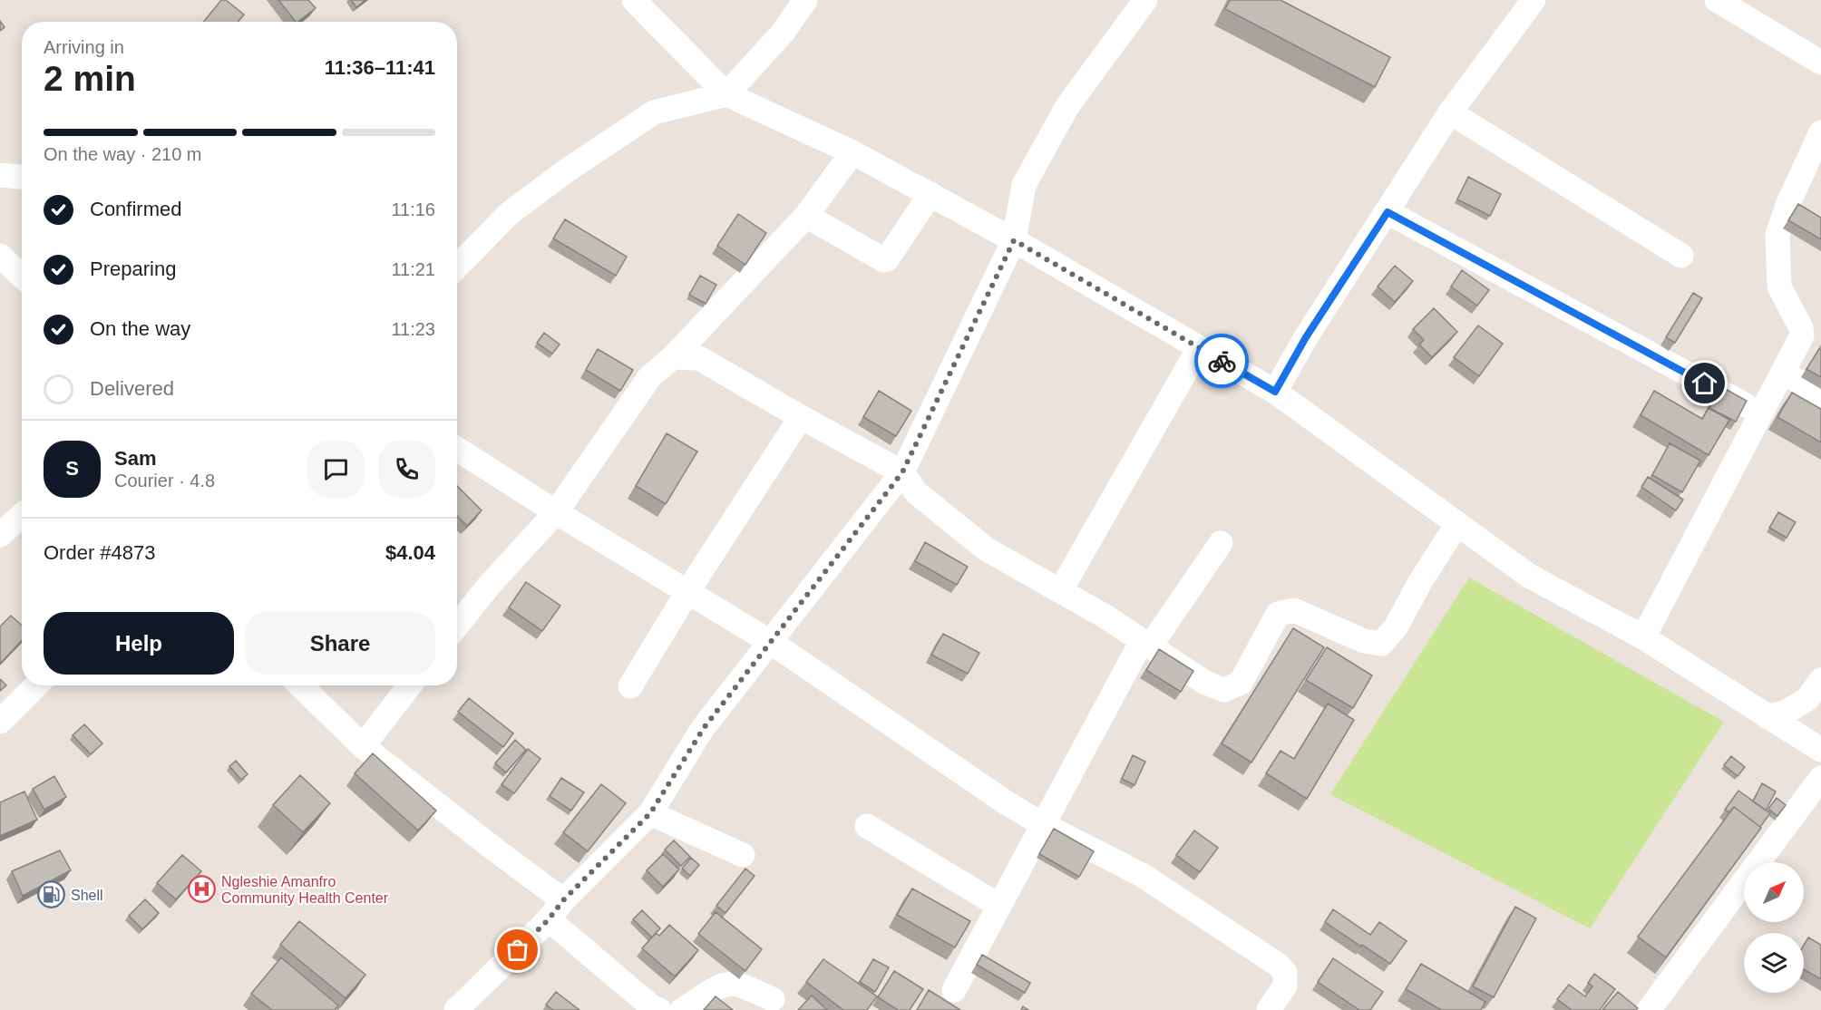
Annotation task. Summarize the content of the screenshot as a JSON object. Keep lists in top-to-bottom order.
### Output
{
  "places": {
    "hospital": ["Ngleshie Amanfro Community Health Center"],
    "fuel station": ["Shell"]
  },
  "north": "top right",
  "page": {
    "heading": ["2 min", "Arriving in", "11:36–11:41"],
    "panel": [
      "Sam",
      "Courier · 4.8",
      "Order #4873",
      "$4.04"
    ],
    "bar": "On the way · 210 m",
    "list": [
      ["Confirmed", "11:16"],
      ["Preparing", "11:21"],
      ["On the way", "11:23"],
      "Delivered"
    ],
    "round": "S",
    "buttons": ["Help", "Share"]
  }
}
